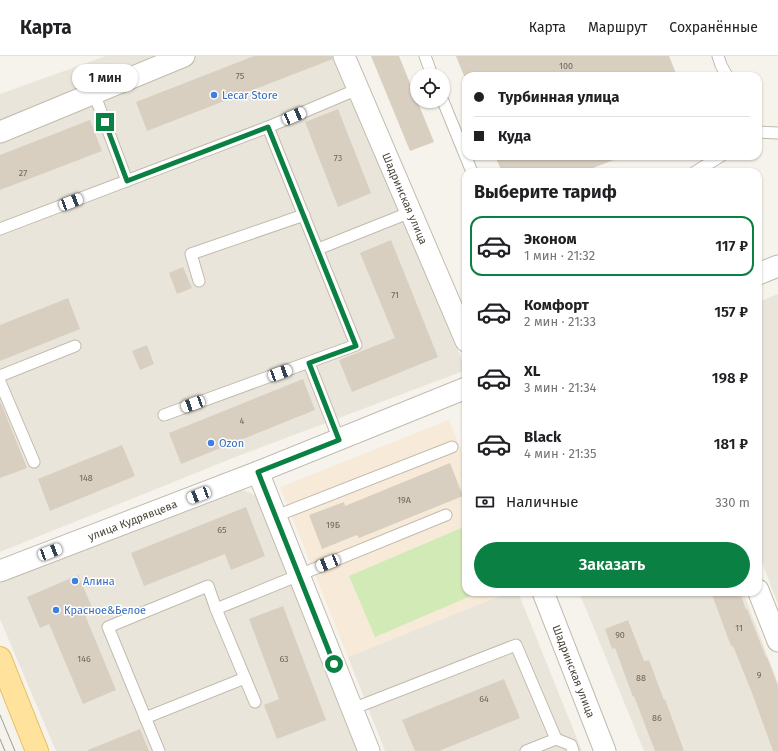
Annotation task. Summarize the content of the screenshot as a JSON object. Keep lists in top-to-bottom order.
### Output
{
  "streets": {
    "street": ["Шадринская улица", "улица Кудрявцева"]
  },
  "places": [
    "Lecar Store",
    "Ozon",
    "Алина",
    "Красное&Белое"
  ],
  "house_numbers": [
    "100",
    "75",
    "73",
    "27",
    "71",
    "4",
    "148",
    "19А",
    "19Б",
    "65",
    "11",
    "90",
    "146",
    "63",
    "9",
    "88",
    "64",
    "86"
  ],
  "page": {
    "header": "Карта",
    "nav": ["Карта", "Маршрут", "Сохранённые"],
    "bubble": "1 мин",
    "banner": ["Турбинная улица", "Куда"],
    "heading": "Выберите тариф",
    "list": [
      {
        "name": "Эконом",
        "note": "1 мин · 21:32",
        "value": "117 ₽"
      },
      {
        "name": "Комфорт",
        "note": "2 мин · 21:33",
        "value": "157 ₽"
      },
      {
        "name": "XL",
        "note": "3 мин · 21:34",
        "value": "198 ₽"
      },
      {
        "name": "Black",
        "note": "4 мин · 21:35",
        "value": "181 ₽"
      }
    ],
    "pay": ["Наличные", "330 m"],
    "buttons": "Заказать"
  }
}
